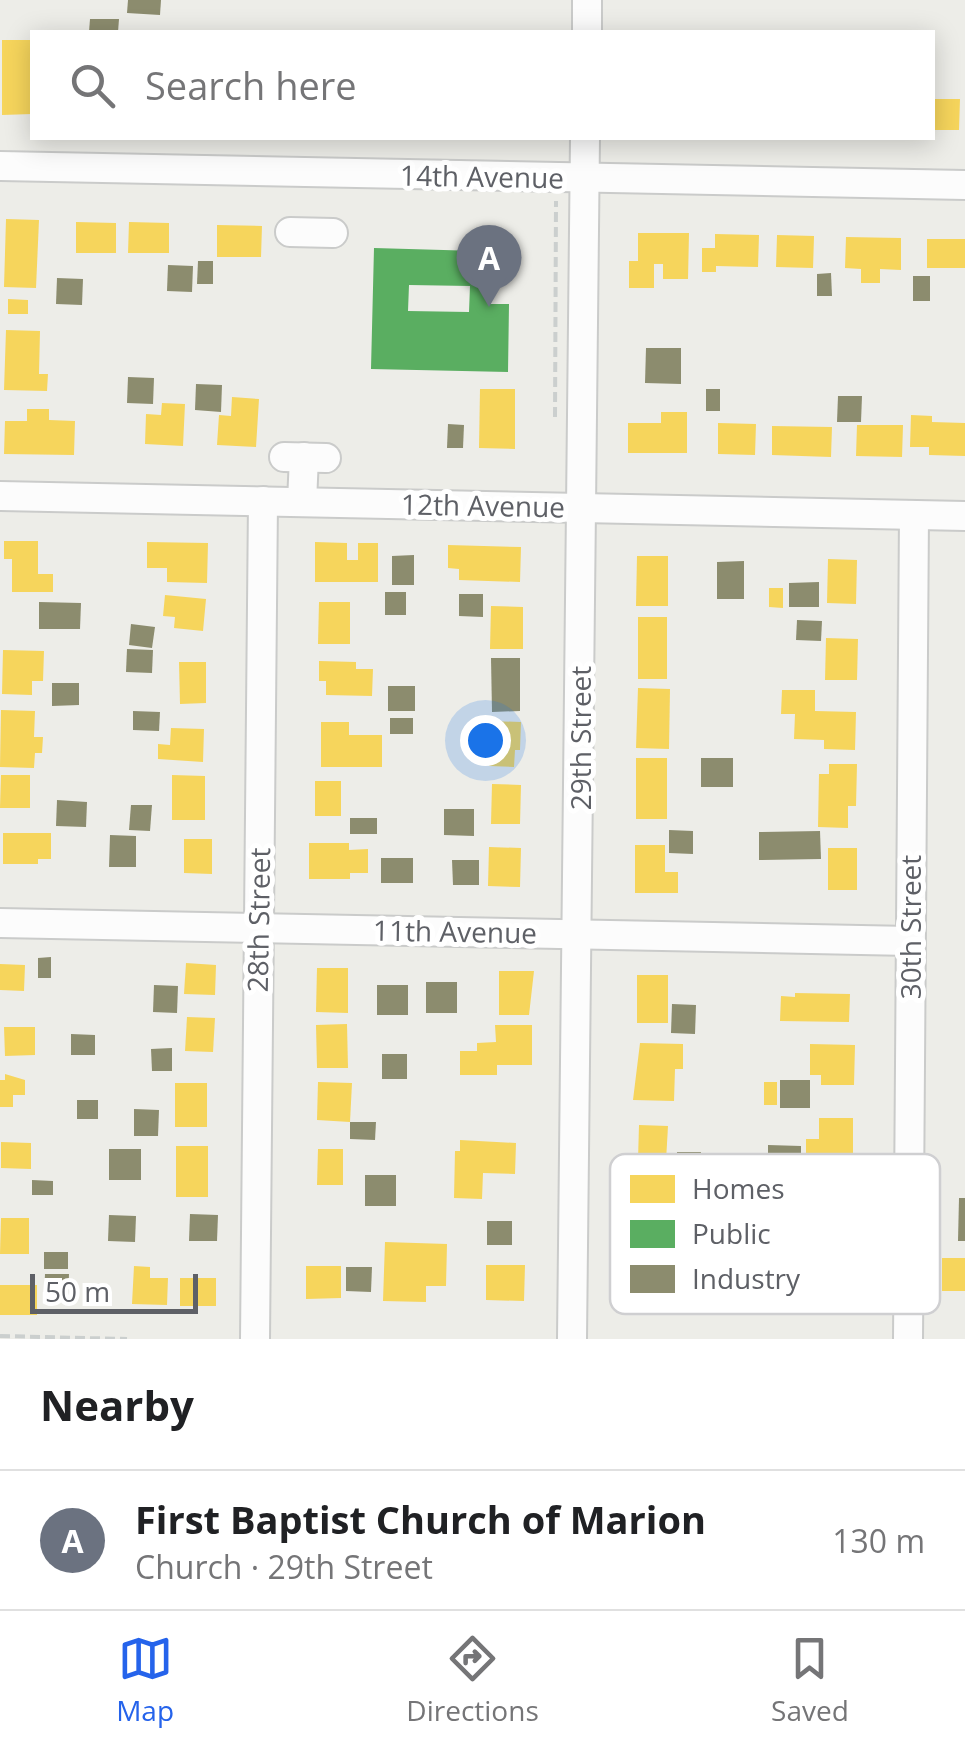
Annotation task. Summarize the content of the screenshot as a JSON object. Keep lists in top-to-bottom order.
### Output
{
  "streets": {
    "street": [
      "14th Avenue",
      "12th Avenue",
      "29th Street",
      "28th Street",
      "30th Street",
      "11th Avenue"
    ]
  },
  "crossings": [
    ["14th Avenue", "29th Street"],
    ["12th Avenue", "29th Street"],
    ["12th Avenue", "28th Street"],
    ["12th Avenue", "30th Street"],
    ["29th Street", "11th Avenue"],
    ["28th Street", "11th Avenue"],
    ["30th Street", "11th Avenue"]
  ],
  "legend": ["Homes", "Public", "Industry"],
  "scale_bar": "50 m",
  "page": {
    "search": "Search here",
    "pins": "A",
    "scale": "50 m",
    "heading": "Nearby",
    "list": [
      {
        "mark": "A",
        "name": "First Baptist Church of Marion",
        "note": "Church · 29th Street",
        "value": "130 m"
      }
    ],
    "nav": ["Map", "Directions", "Saved"]
  }
}
